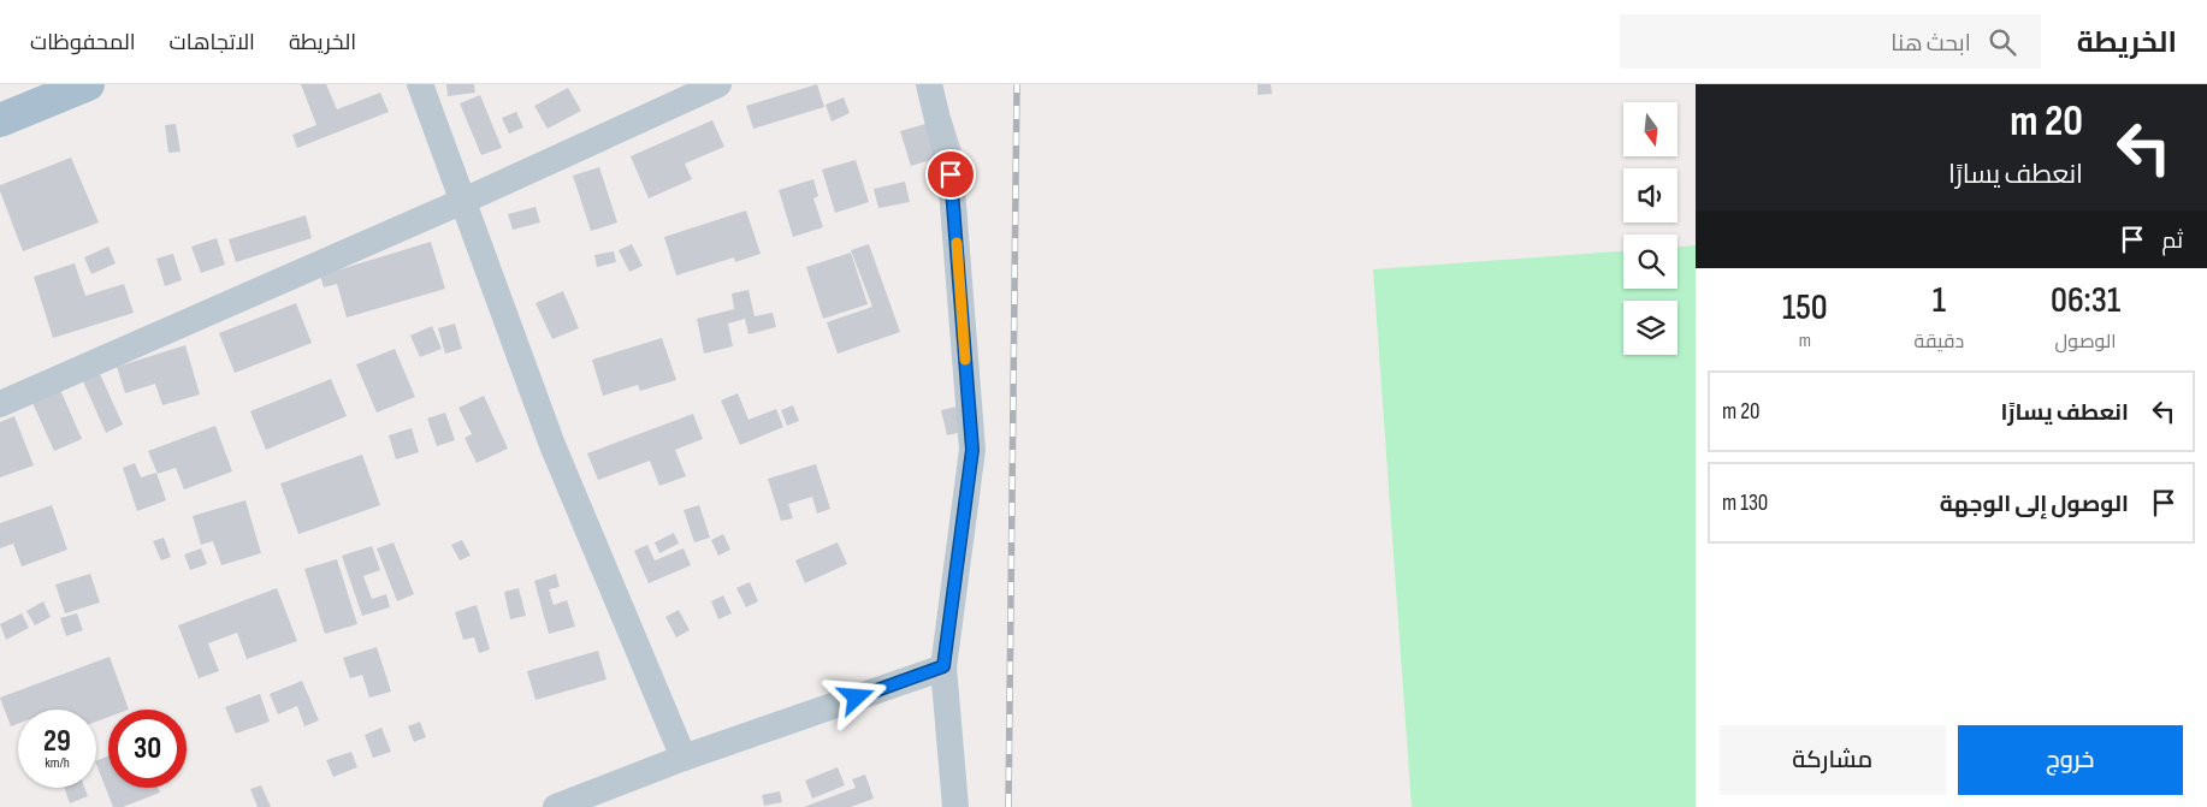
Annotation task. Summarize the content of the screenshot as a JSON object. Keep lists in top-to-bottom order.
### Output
{
  "north": "bottom",
  "page": {
    "header": "الخريطة",
    "search": "ابحث هنا",
    "nav": ["الخريطة", "الاتجاهات", "المحفوظات"],
    "turn": ["20 m", "انعطف يسارًا"],
    "then": "ثم",
    "eta": [
      "06:31",
      "الوصول",
      "1",
      "دقيقة",
      "150",
      "m"
    ],
    "list": [
      {
        "name": "انعطف يسارًا",
        "value": "20 m"
      },
      {
        "name": "الوصول إلى الوجهة",
        "value": "130 m"
      }
    ],
    "speed": "29 km/h",
    "limit": "30",
    "buttons": ["خروج", "مشاركة"]
  }
}
